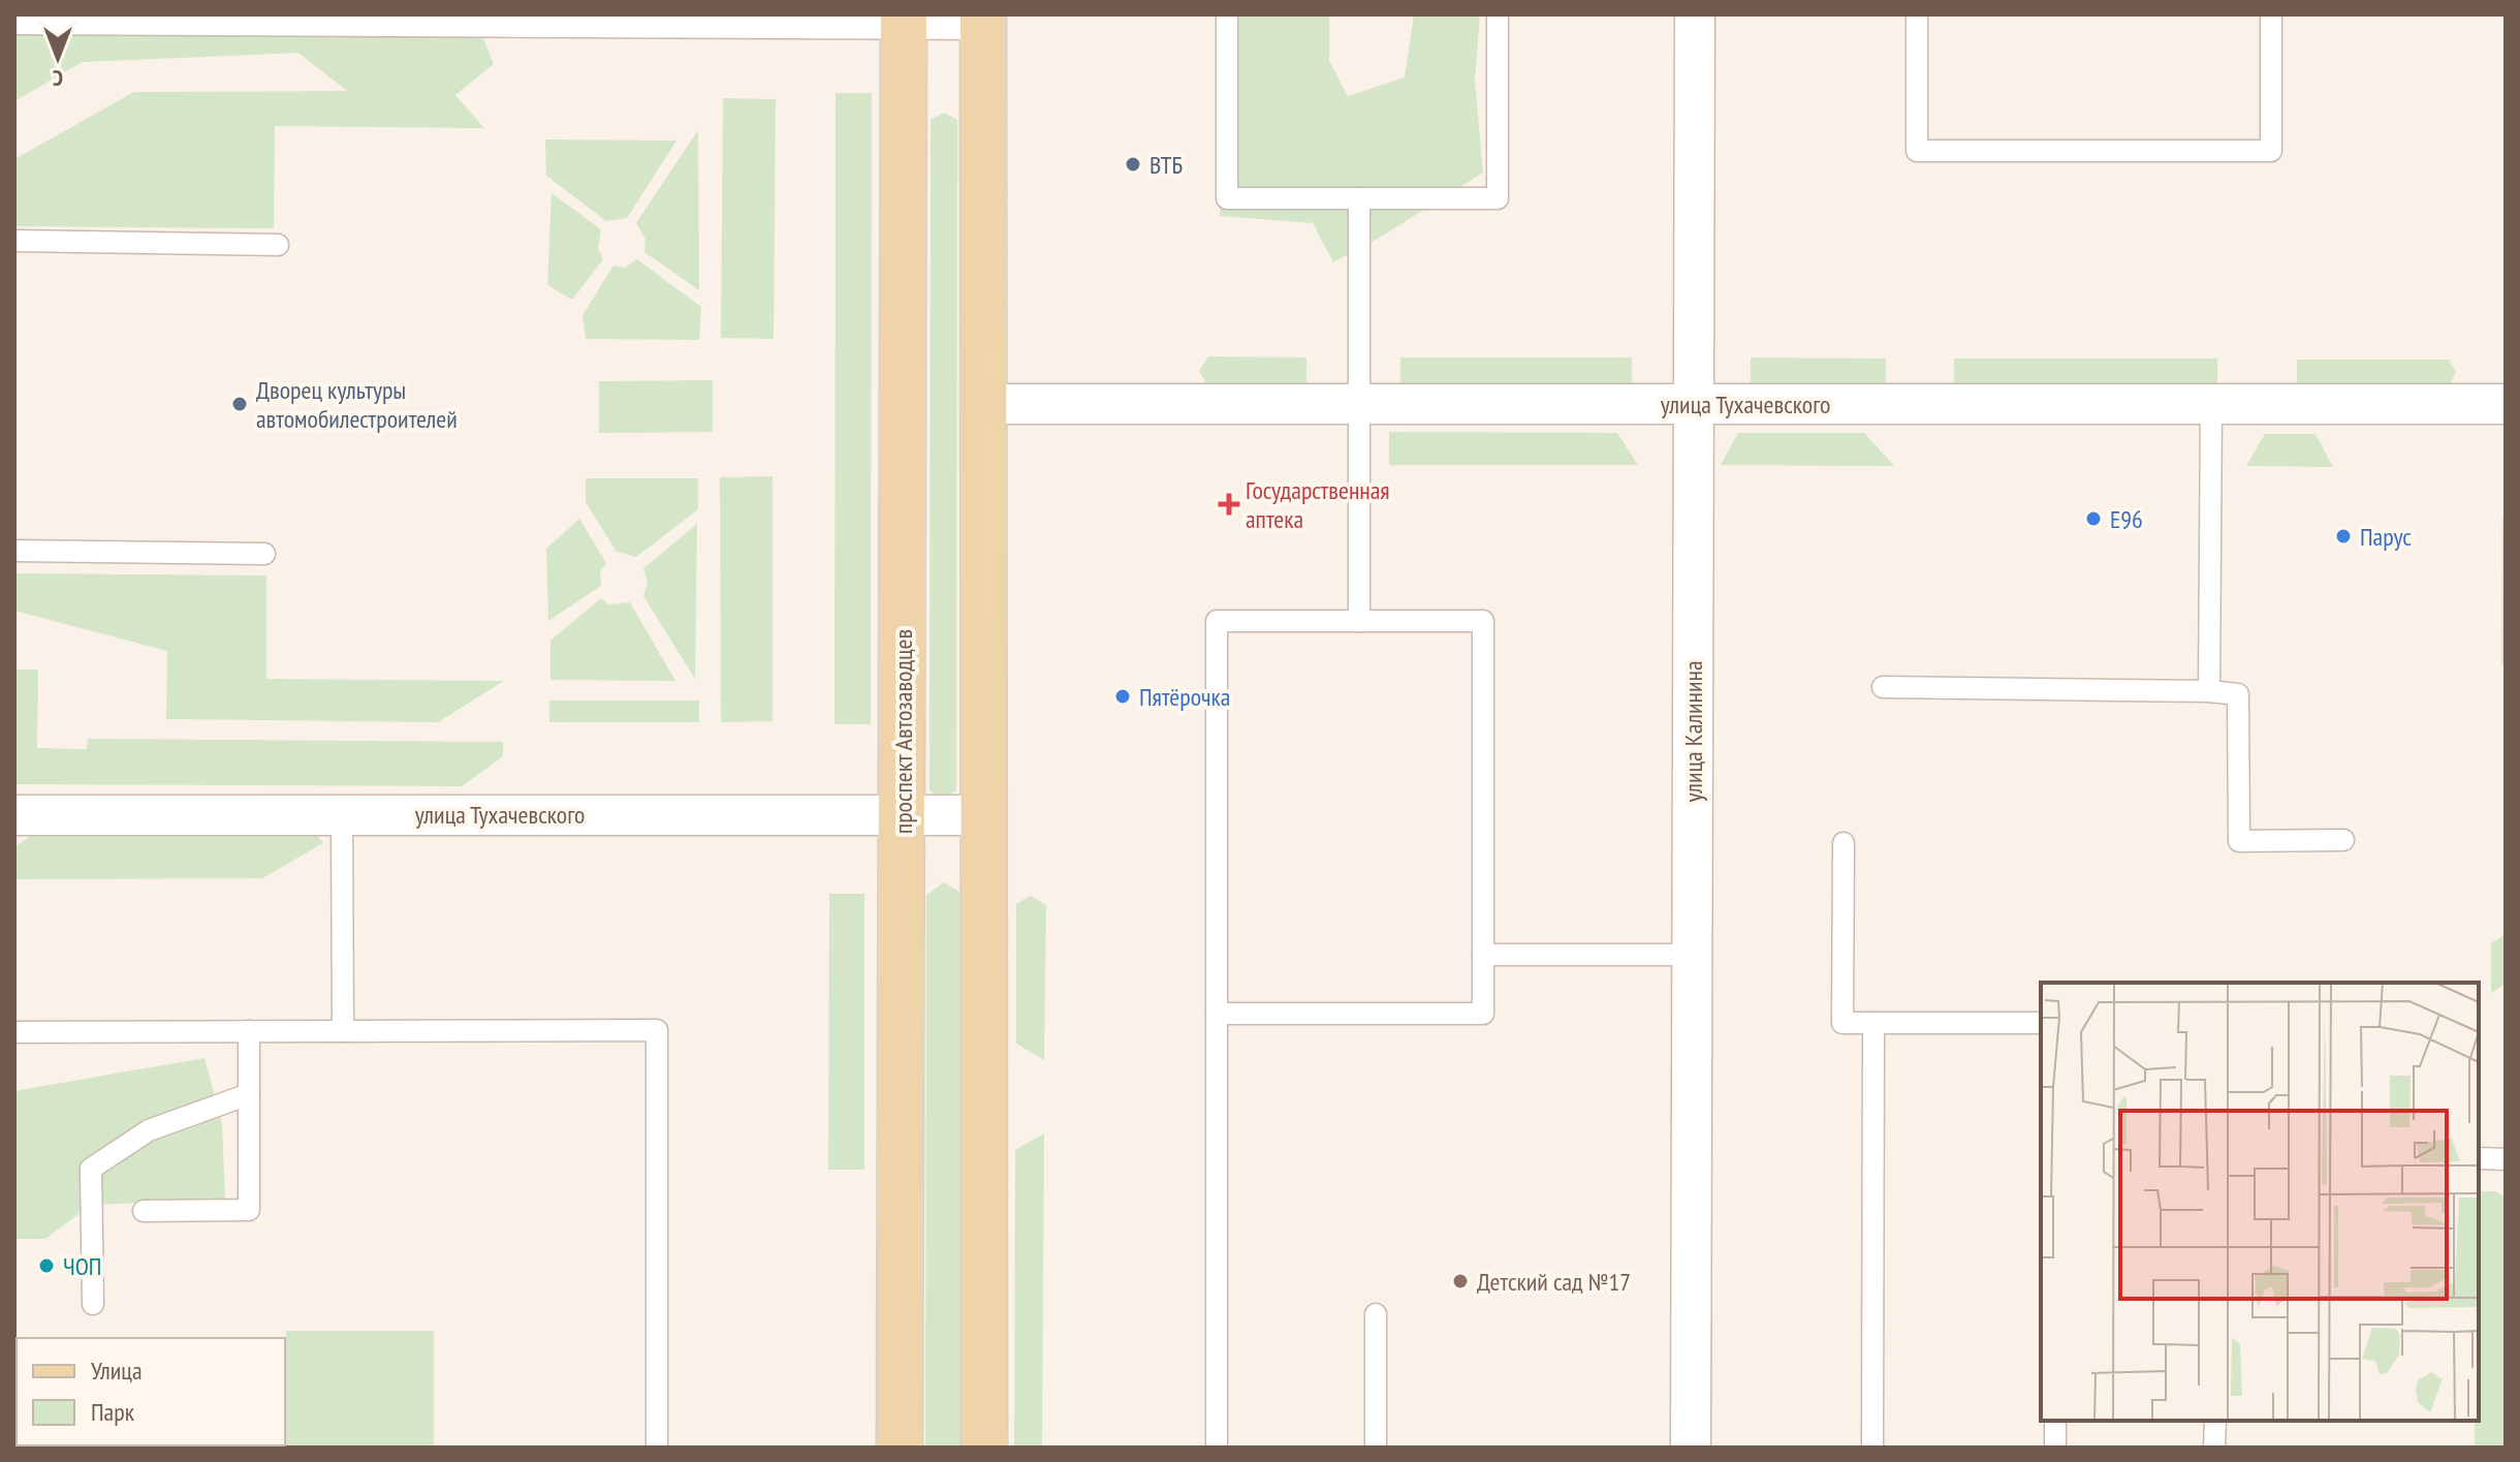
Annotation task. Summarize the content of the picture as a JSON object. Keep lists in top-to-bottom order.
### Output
{
  "streets": {
    "main road": ["проспект Автозаводцев"],
    "street": ["улица Тухачевского", "улица Калинина"]
  },
  "crossings": [
    ["улица Тухачевского", "проспект Автозаводцев"],
    ["улица Тухачевского", "улица Калинина"]
  ],
  "places": {
    "other": [
      "ВТБ",
      "Дворец культуры автомобилестроителей",
      "E96",
      "Парус",
      "Пятёрочка",
      "ЧОП",
      "Детский сад №17"
    ],
    "health": ["Государственная аптека"]
  },
  "legend": ["Улица", "Парк"],
  "north": "bottom"
}
